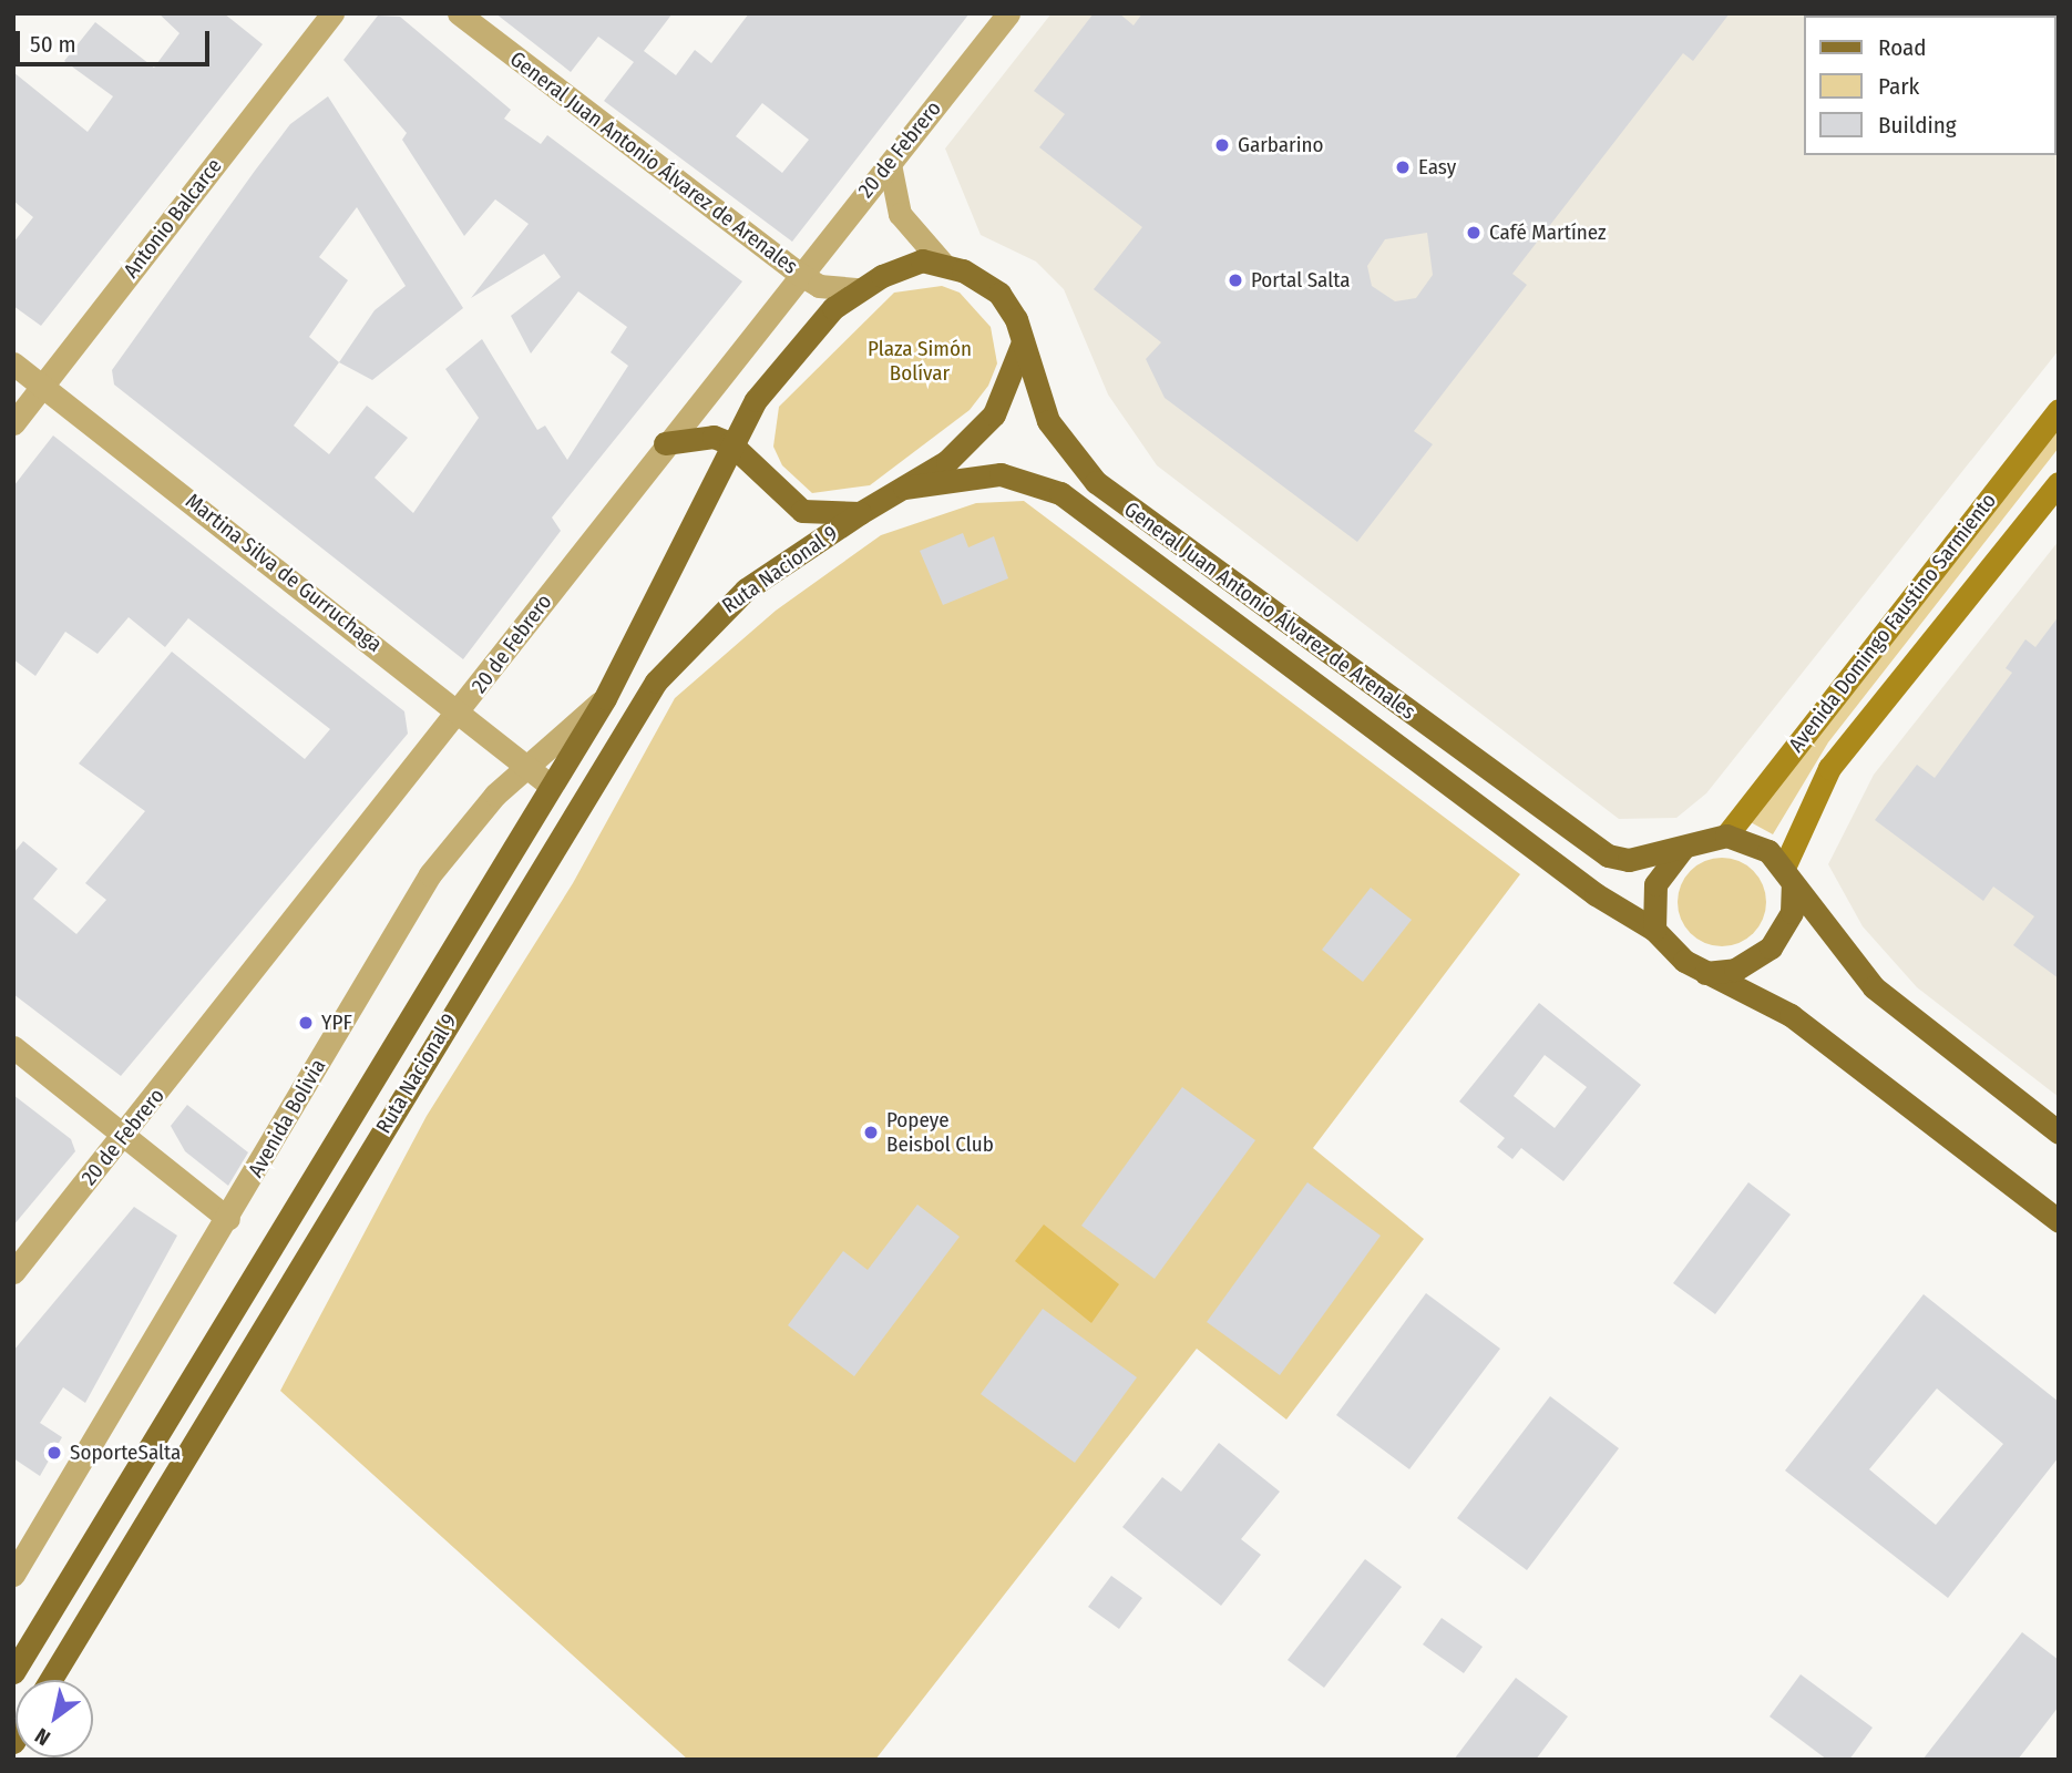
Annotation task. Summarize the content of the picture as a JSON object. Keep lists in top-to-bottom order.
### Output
{
  "streets": {
    "main road": ["General Juan Antonio Álvarez de Arenales", "Ruta Nacional 9", "Avenida Domingo Faustino Sarmiento"],
    "street": [
      "20 de Febrero",
      "Antonio Balcarce",
      "Martina Silva de Gurruchaga",
      "Avenida Bolivia"
    ]
  },
  "crossings": [
    ["20 de Febrero", "General Juan Antonio Álvarez de Arenales"],
    ["20 de Febrero", "Martina Silva de Gurruchaga"],
    ["General Juan Antonio Álvarez de Arenales", "Ruta Nacional 9"],
    ["General Juan Antonio Álvarez de Arenales", "Avenida Domingo Faustino Sarmiento"],
    ["Antonio Balcarce", "Martina Silva de Gurruchaga"],
    ["Ruta Nacional 9", "Martina Silva de Gurruchaga"],
    ["Ruta Nacional 9", "Avenida Bolivia"],
    ["Martina Silva de Gurruchaga", "Avenida Bolivia"]
  ],
  "parks": ["Plaza Simón Bolívar"],
  "places": [
    "Garbarino",
    "Easy",
    "Café Martínez",
    "Portal Salta",
    "YPF",
    "Popeye Beisbol Club",
    "SoporteSalta"
  ],
  "legend": ["Road", "Park", "Building"],
  "scale_bar": "50 m",
  "north": "bottom left"
}
